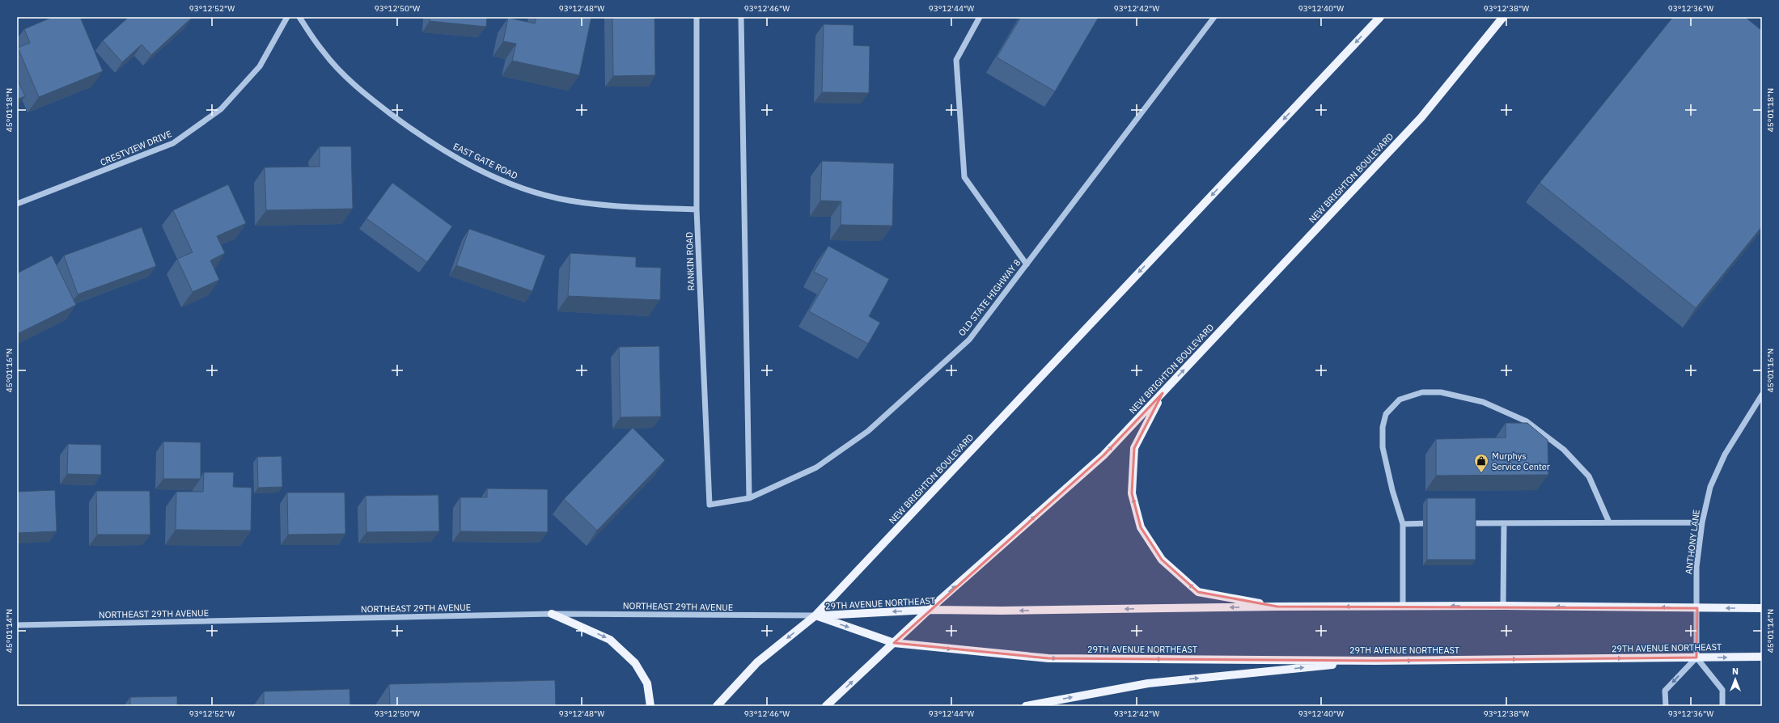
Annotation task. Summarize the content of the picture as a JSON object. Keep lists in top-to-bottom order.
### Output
{
  "streets": {
    "main road": ["NEW BRIGHTON BOULEVARD", "29TH AVENUE NORTHEAST"],
    "street": [
      "CRESTVIEW DRIVE",
      "EAST GATE ROAD",
      "RANKIN ROAD",
      "OLD STATE HIGHWAY 8",
      "ANTHONY LANE",
      "NORTHEAST 29TH AVENUE"
    ]
  },
  "crossings": [
    ["EAST GATE ROAD", "RANKIN ROAD"],
    ["NEW BRIGHTON BOULEVARD", "29TH AVENUE NORTHEAST"],
    ["NEW BRIGHTON BOULEVARD", "NORTHEAST 29TH AVENUE"],
    ["RANKIN ROAD", "OLD STATE HIGHWAY 8"],
    ["ANTHONY LANE", "29TH AVENUE NORTHEAST"],
    ["29TH AVENUE NORTHEAST", "NORTHEAST 29TH AVENUE"]
  ],
  "places": {
    "shop": ["Murphys Service Center"]
  },
  "north": "top",
  "coordinates": [
    "93°12'52\"W",
    "93°12'50\"W",
    "93°12'48\"W",
    "93°12'46\"W",
    "93°12'44\"W",
    "93°12'42\"W",
    "93°12'40\"W",
    "93°12'38\"W",
    "93°12'36\"W",
    "45°01'18\"N",
    "45°01'16\"N",
    "45°01'14\"N"
  ]
}
